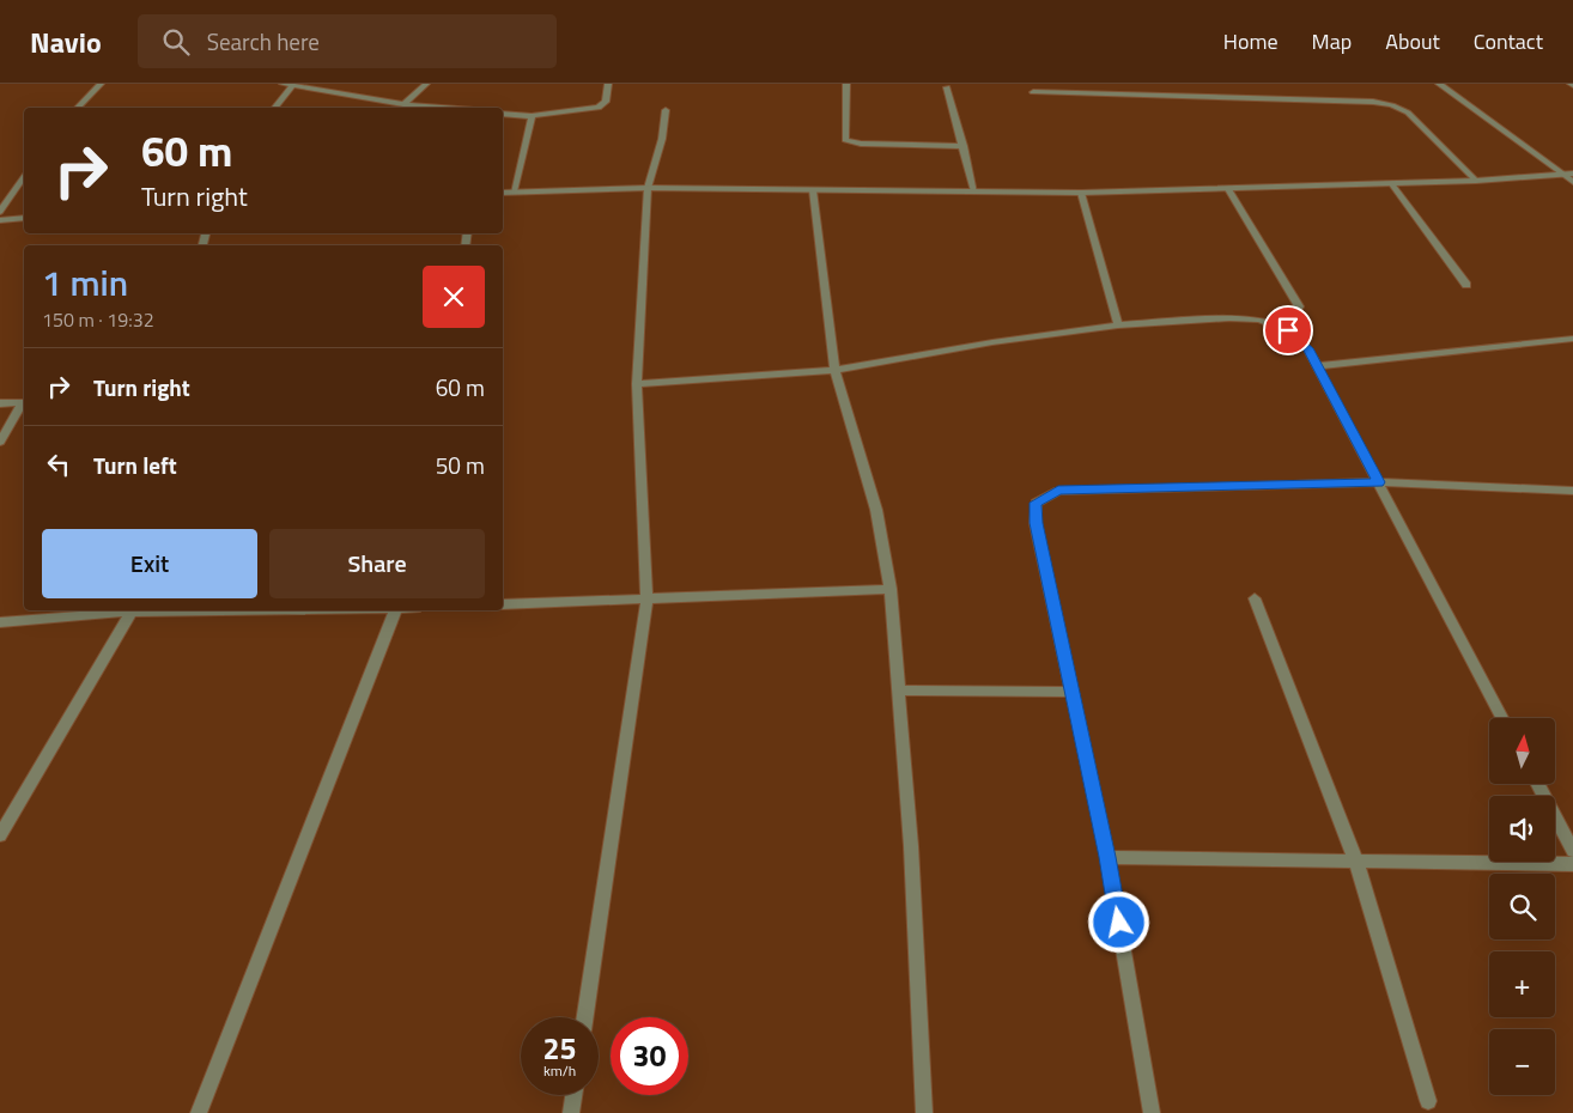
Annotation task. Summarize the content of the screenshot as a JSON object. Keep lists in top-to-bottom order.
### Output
{
  "north": "top",
  "page": {
    "header": "Navio",
    "search": "Search here",
    "nav": [
      "Home",
      "Map",
      "About",
      "Contact"
    ],
    "turn": ["60 m", "Turn right"],
    "heading": ["1 min", "150 m · 19:32"],
    "list": [
      {
        "name": "Turn right",
        "value": "60 m"
      },
      {
        "name": "Turn left",
        "value": "50 m"
      }
    ],
    "buttons": ["Exit", "Share"],
    "map_buttons": ["+", "−"],
    "speed": "25 km/h",
    "limit": "30"
  }
}
